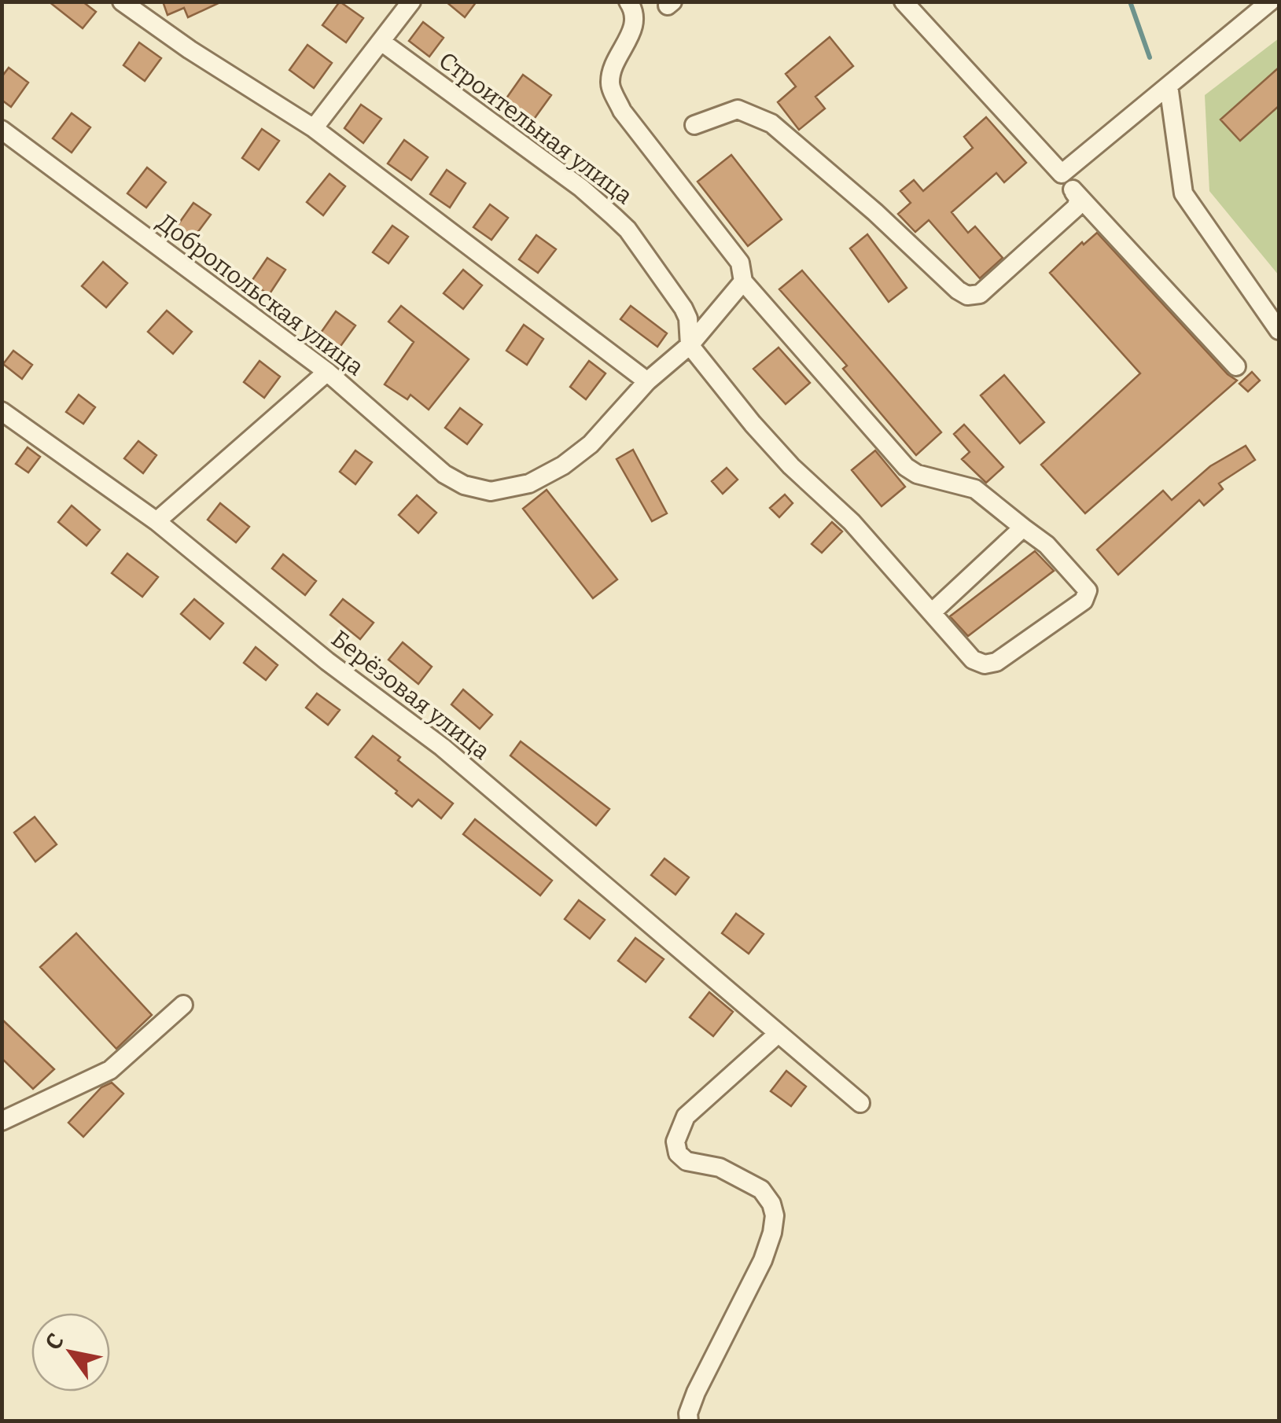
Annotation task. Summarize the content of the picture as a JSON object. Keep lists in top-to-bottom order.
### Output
{
  "streets": {
    "street": ["Строительная улица", "Добропольская улица", "Берёзовая улица"]
  },
  "north": "top left"
}
